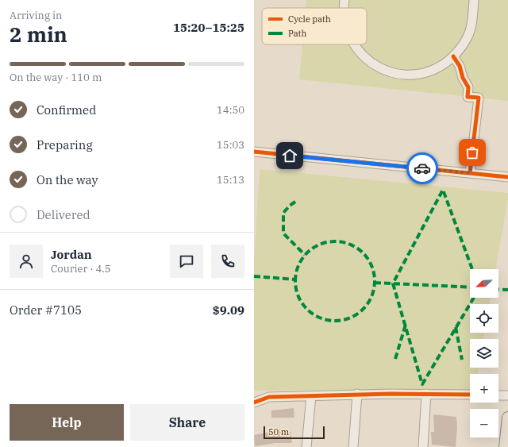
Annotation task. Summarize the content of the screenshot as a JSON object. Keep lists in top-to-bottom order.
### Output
{
  "legend": ["Cycle path", "Path"],
  "scale_bar": "50 m",
  "north": "bottom left",
  "page": {
    "heading": ["2 min", "Arriving in", "15:20–15:25"],
    "panel": [
      "Jordan",
      "Courier · 4.5",
      "Order #7105",
      "$9.09"
    ],
    "bar": "On the way · 110 m",
    "list": [
      ["Confirmed", "14:50"],
      ["Preparing", "15:03"],
      ["On the way", "15:13"],
      "Delivered"
    ],
    "map_buttons": ["+", "−"],
    "buttons": ["Help", "Share"],
    "scale": "50 m"
  }
}
